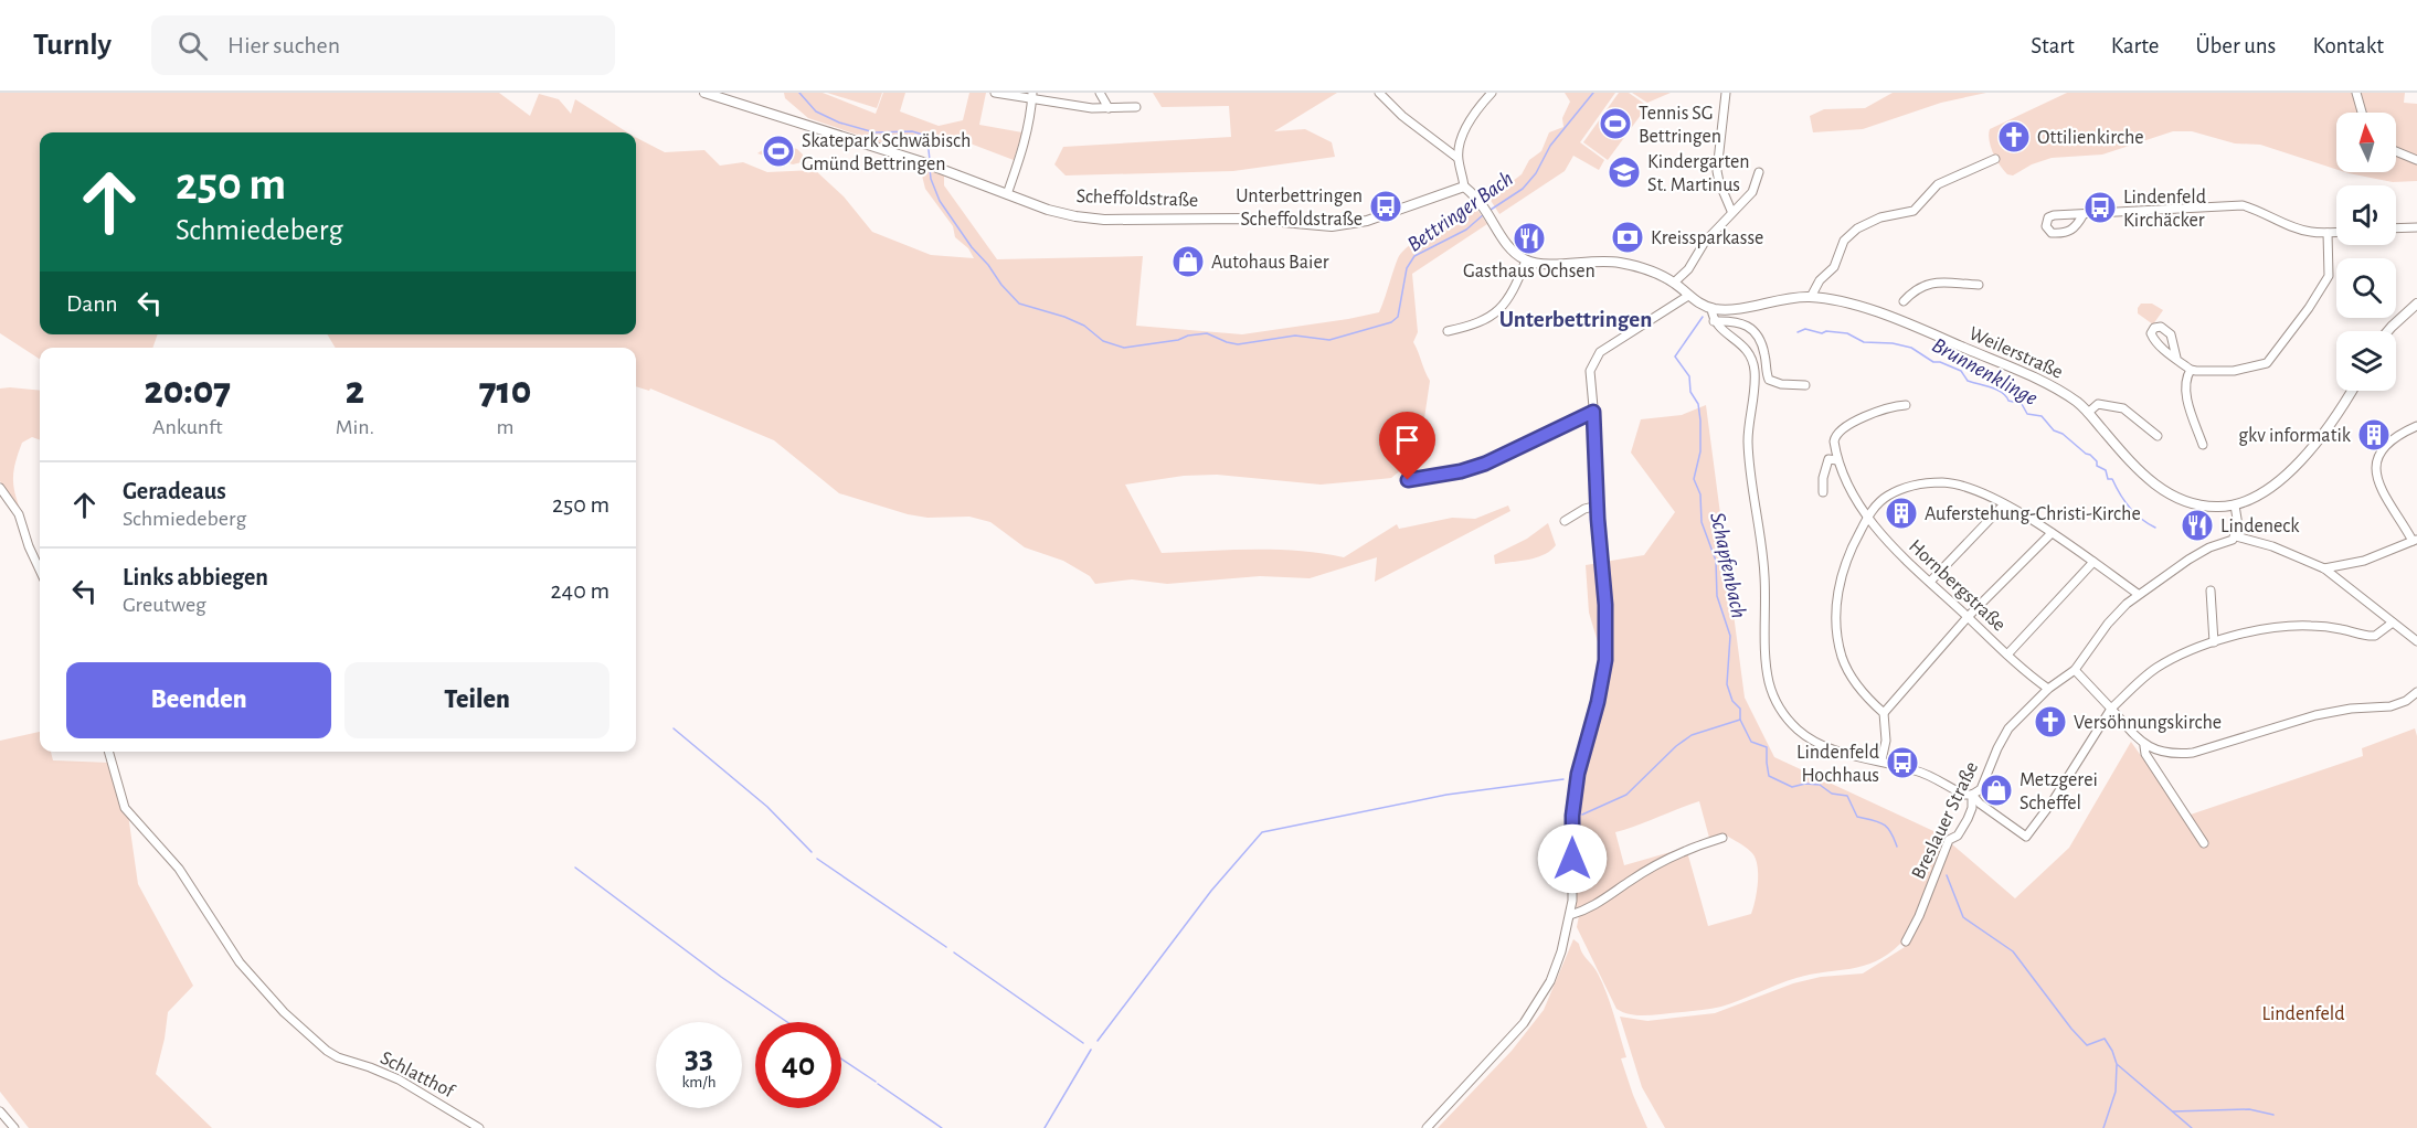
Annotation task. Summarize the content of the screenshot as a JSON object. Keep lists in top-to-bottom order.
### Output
{
  "streets": {
    "main road": ["Scheffoldstraße", "Weilerstraße"],
    "street": ["Hornbergstraße", "Breslauer Straße", "Schlatthof"]
  },
  "crossings": [
    ["Hornbergstraße", "Breslauer Straße"]
  ],
  "districts": ["Unterbettringen"],
  "water": ["Bettringer Bach", "Brunnenklinge", "Schapfenbach"],
  "parks": ["Lindenfeld"],
  "places": {
    "sports": ["Tennis SG Bettringen", "Skatepark Schwäbisch Gmünd Bettringen"],
    "church": ["Ottilienkirche", "Versöhnungskirche"],
    "school or university": ["Kindergarten St. Martinus"],
    "bus stop": ["Unterbettringen Scheffoldstraße", "Lindenfeld Kirchäcker", "Lindenfeld Hochhaus"],
    "bank": ["Kreissparkasse"],
    "restaurant": ["Gasthaus Ochsen", "Lindeneck"],
    "shop": ["Autohaus Baier", "Metzgerei Scheffel"],
    "building": ["gkv informatik", "Auferstehung-Christi-Kirche"]
  },
  "north": "top",
  "page": {
    "header": "Turnly",
    "search": "Hier suchen",
    "nav": [
      "Start",
      "Karte",
      "Über uns",
      "Kontakt"
    ],
    "turn": ["250 m", "Schmiedeberg"],
    "then": "Dann",
    "eta": [
      "20:07",
      "Ankunft",
      "2",
      "Min.",
      "710",
      "m"
    ],
    "list": [
      {
        "name": "Geradeaus",
        "note": "Schmiedeberg",
        "value": "250 m"
      },
      {
        "name": "Links abbiegen",
        "note": "Greutweg",
        "value": "240 m"
      }
    ],
    "buttons": ["Beenden", "Teilen"],
    "speed": "33 km/h",
    "limit": "40"
  }
}
